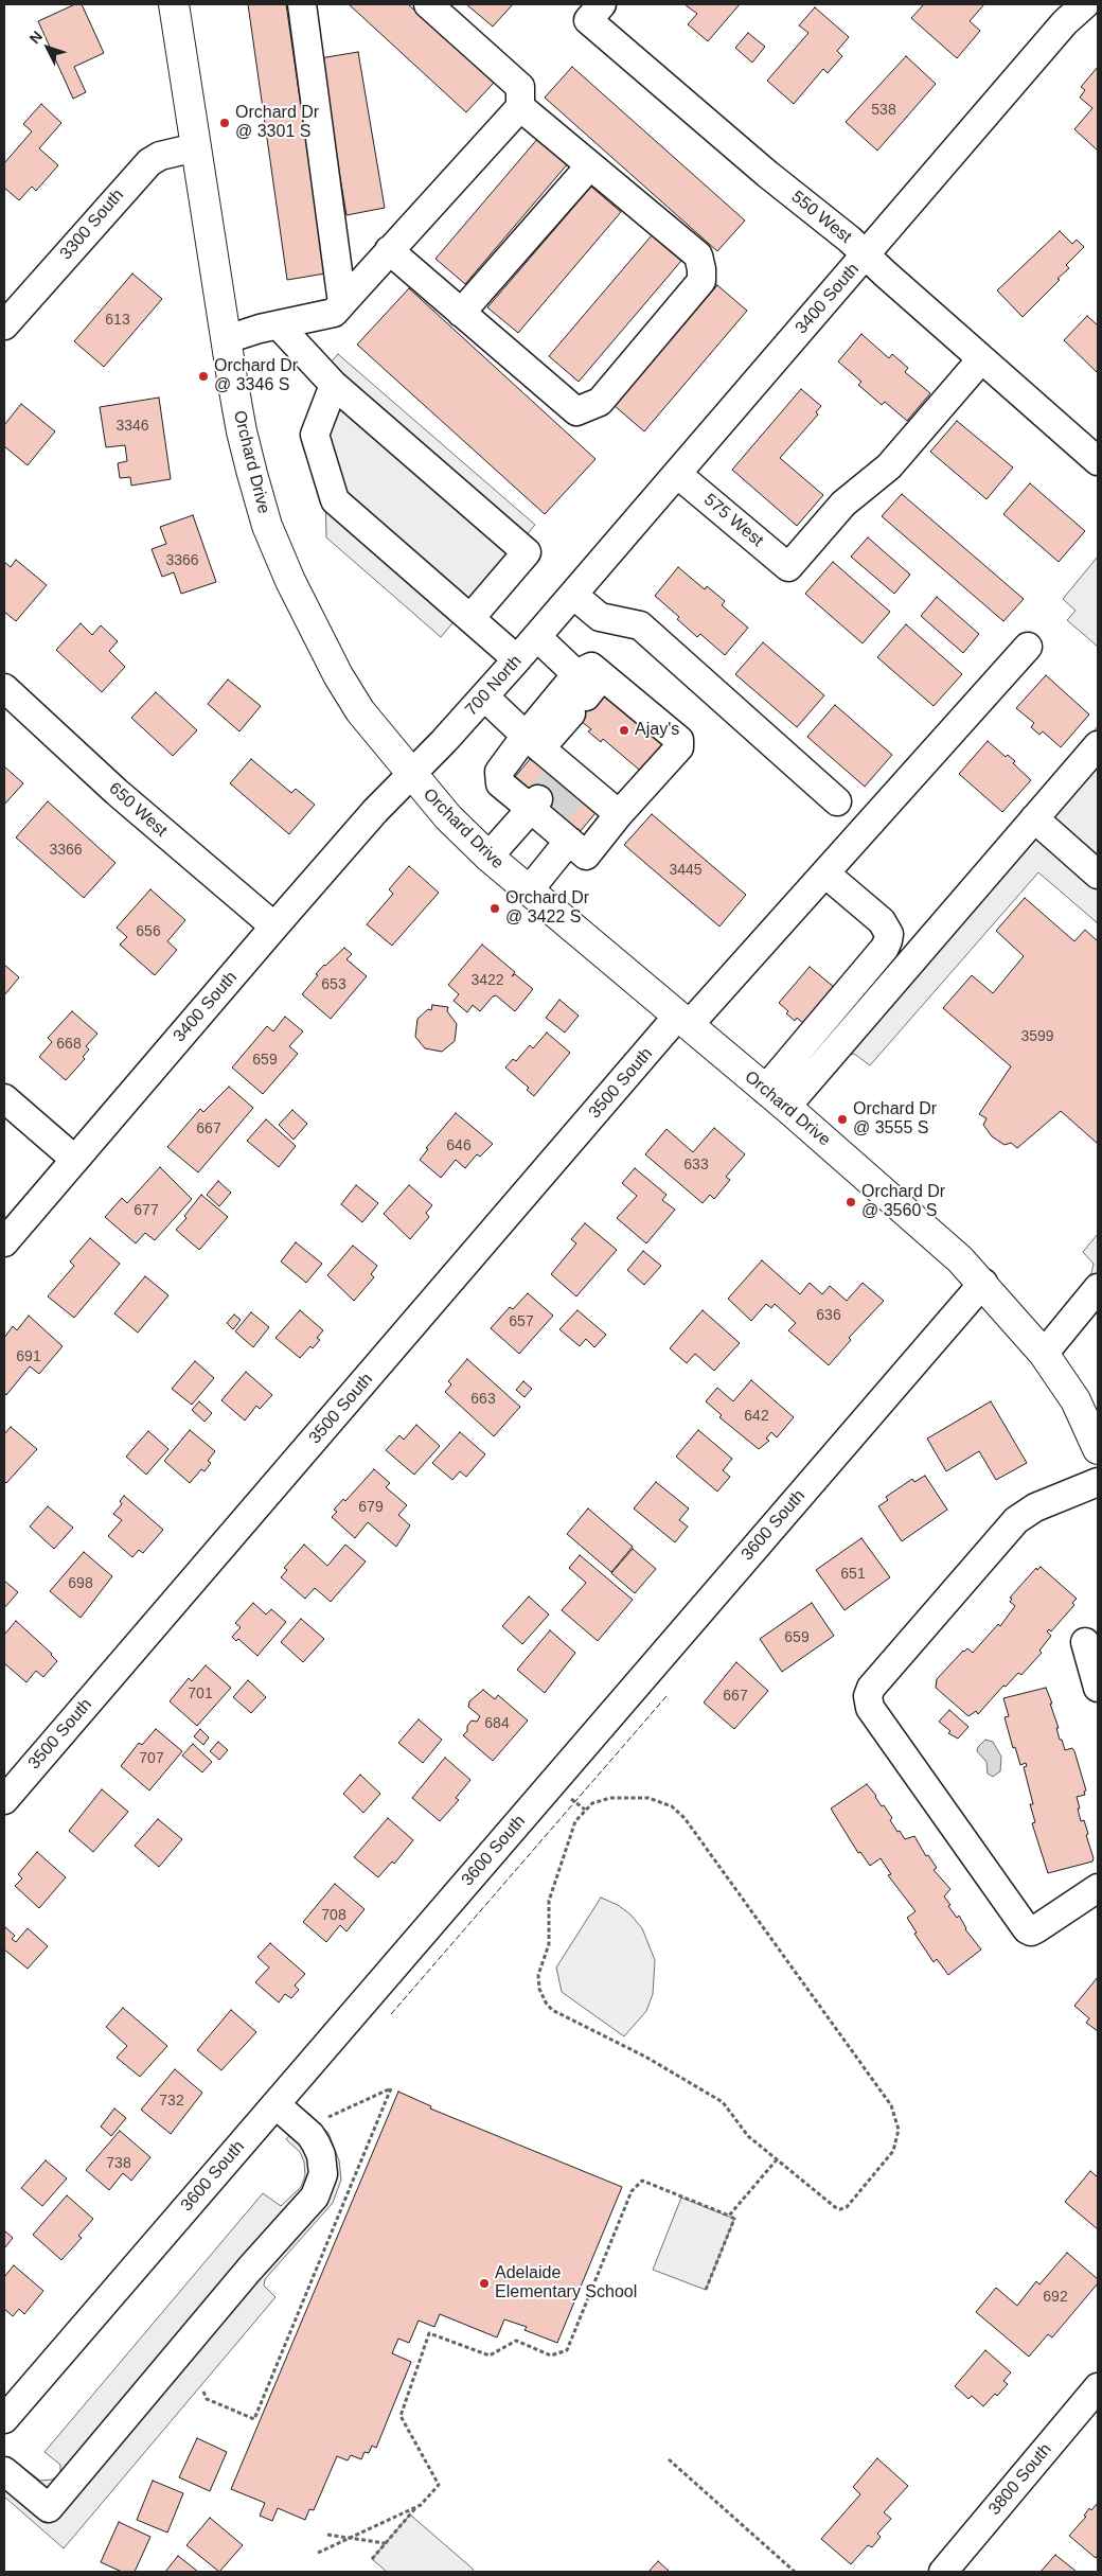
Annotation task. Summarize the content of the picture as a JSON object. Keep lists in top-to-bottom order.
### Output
{
  "streets": {
    "main road": ["Orchard Drive"],
    "street": [
      "550 West",
      "3300 South",
      "3400 South",
      "575 West",
      "700 North",
      "650 West",
      "3500 South",
      "3600 South",
      "3800 South"
    ]
  },
  "crossings": [
    ["550 West", "3400 South"],
    ["550 West", "575 West"],
    ["3300 South", "Orchard Drive"],
    ["3400 South", "Orchard Drive"],
    ["3400 South", "575 West"],
    ["3400 South", "700 North"],
    ["3400 South", "650 West"],
    ["Orchard Drive", "700 North"],
    ["Orchard Drive", "3500 South"],
    ["Orchard Drive", "3600 South"]
  ],
  "places": [
    "Orchard Dr @ 3301 S",
    "Orchard Dr @ 3346 S",
    "Ajay's",
    "Orchard Dr @ 3422 S",
    "Orchard Dr @ 3555 S",
    "Orchard Dr @ 3560 S",
    "Adelaide Elementary School"
  ],
  "house_numbers": [
    "538",
    "613",
    "3346",
    "3366",
    "3366",
    "3445",
    "656",
    "3422",
    "653",
    "3599",
    "668",
    "659",
    "667",
    "646",
    "633",
    "677",
    "636",
    "657",
    "691",
    "663",
    "642",
    "679",
    "651",
    "698",
    "659",
    "701",
    "667",
    "684",
    "707",
    "708",
    "732",
    "738",
    "692"
  ],
  "north": "top left"
}
